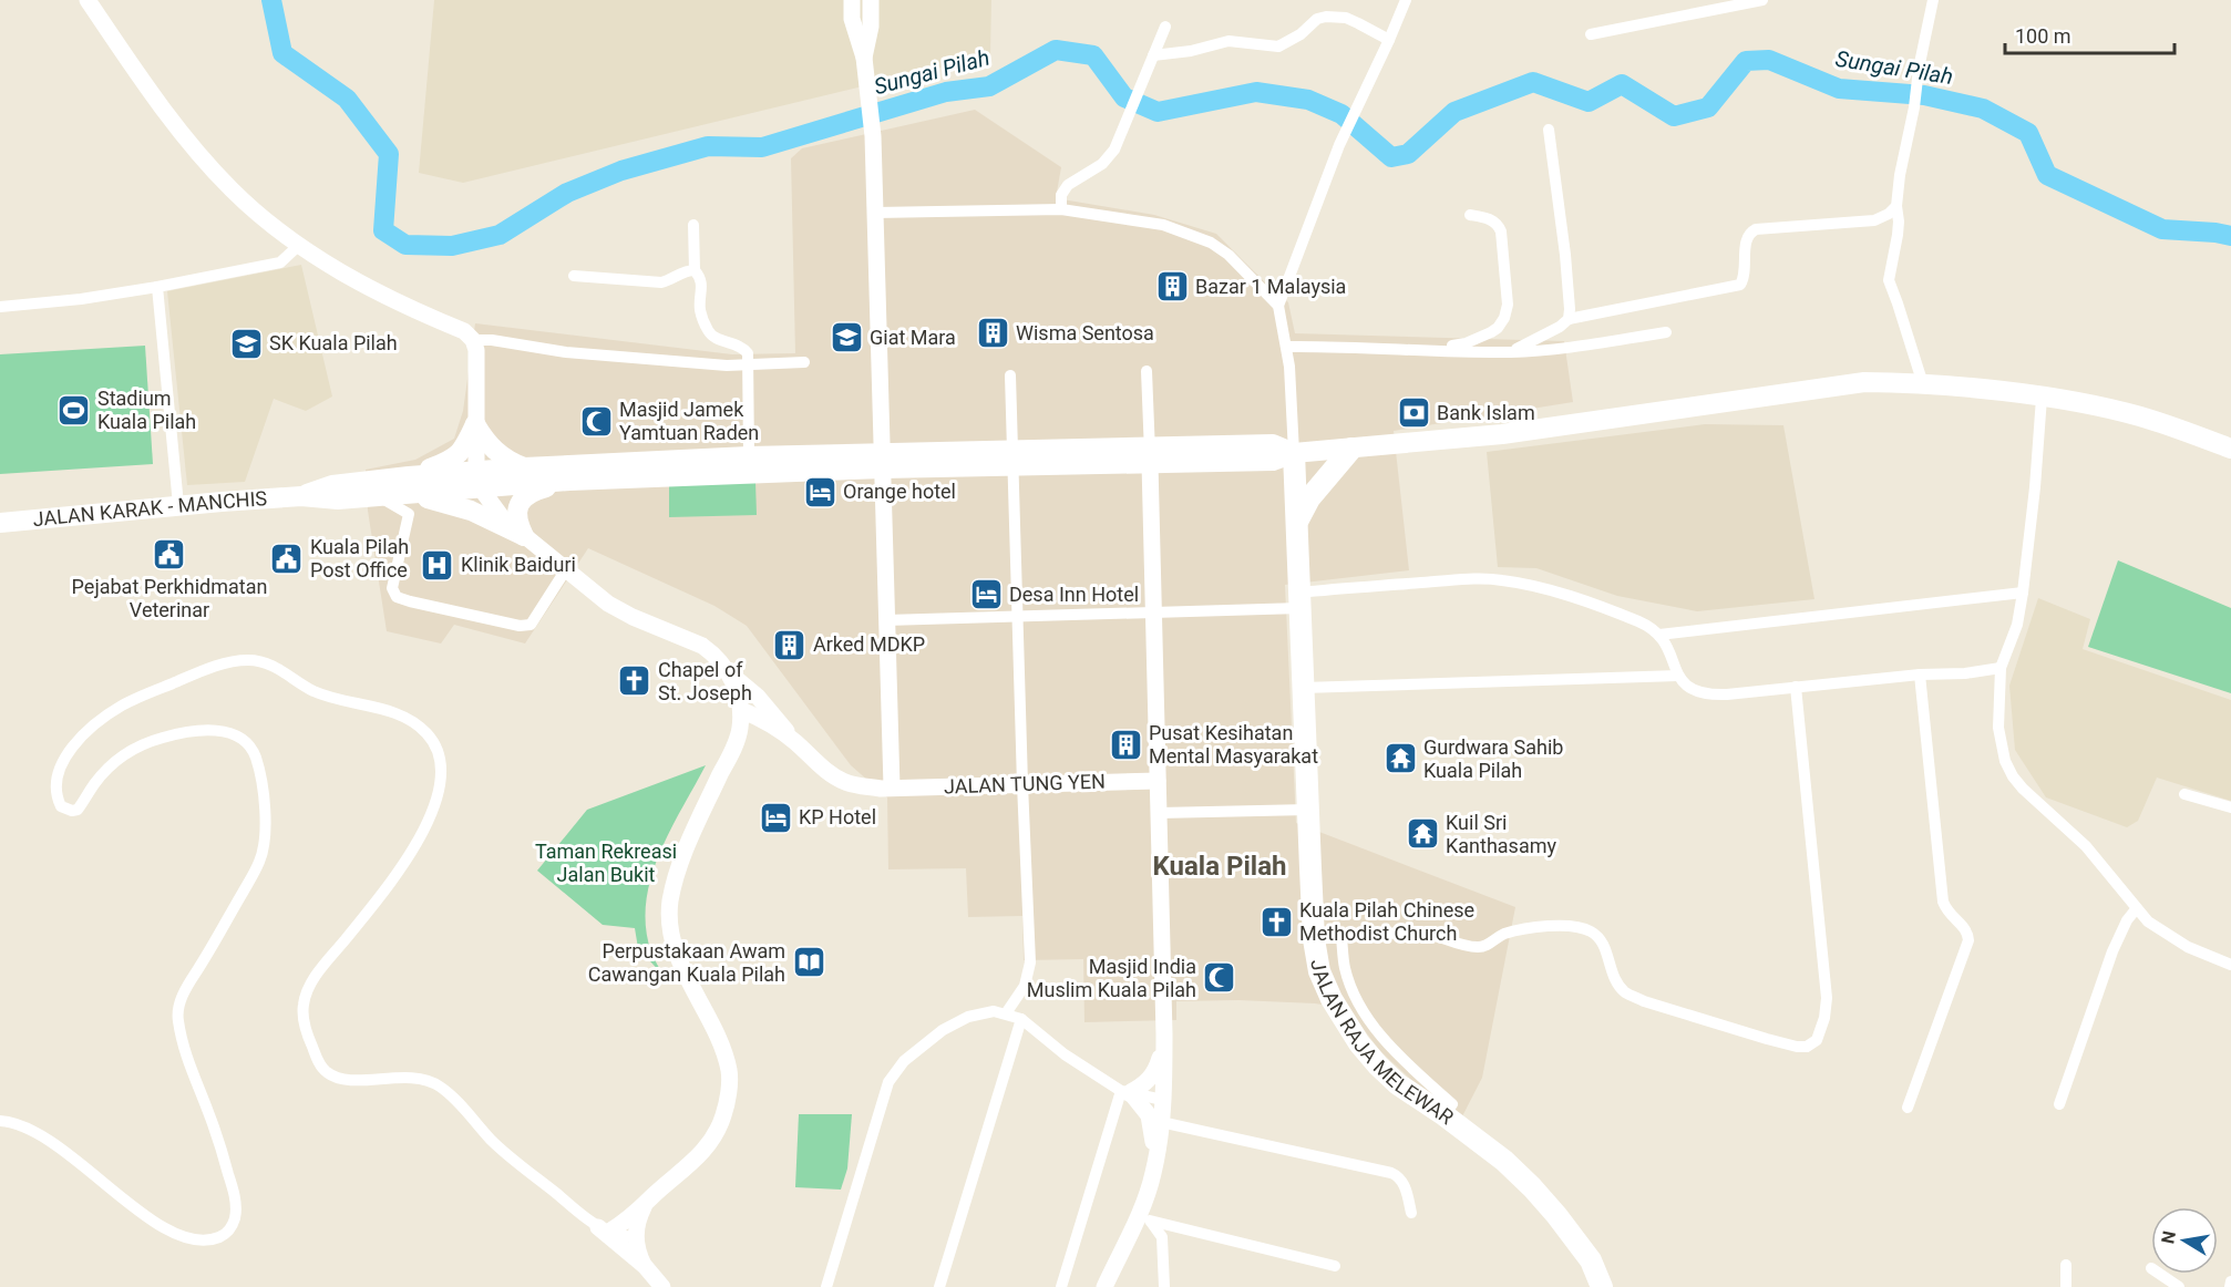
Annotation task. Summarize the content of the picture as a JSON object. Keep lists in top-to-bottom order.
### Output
{
  "streets": {
    "highway": ["JALAN RAJA MELEWAR"],
    "main road": ["JALAN KARAK - MANCHIS"],
    "street": ["JALAN TUNG YEN"]
  },
  "districts": ["Kuala Pilah"],
  "water": ["Sungai Pilah"],
  "parks": ["Taman Rekreasi Jalan Bukit"],
  "places": {
    "building": [
      "Bazar 1 Malaysia",
      "Wisma Sentosa",
      "Arked MDKP",
      "Pusat Kesihatan Mental Masyarakat"
    ],
    "school or university": ["Giat Mara", "SK Kuala Pilah"],
    "sports": ["Stadium Kuala Pilah"],
    "bank": ["Bank Islam"],
    "mosque": ["Masjid Jamek Yamtuan Raden", "Masjid India Muslim Kuala Pilah"],
    "hotel": ["Orange hotel", "Desa Inn Hotel", "KP Hotel"],
    "public building": ["Pejabat Perkhidmatan Veterinar", "Kuala Pilah Post Office"],
    "hospital": ["Klinik Baiduri"],
    "church": ["Chapel of St. Joseph", "Kuala Pilah Chinese Methodist Church"],
    "temple": ["Gurdwara Sahib Kuala Pilah", "Kuil Sri Kanthasamy"],
    "library": ["Perpustakaan Awam Cawangan Kuala Pilah"]
  },
  "scale_bar": "100 m",
  "north": "left"
}
